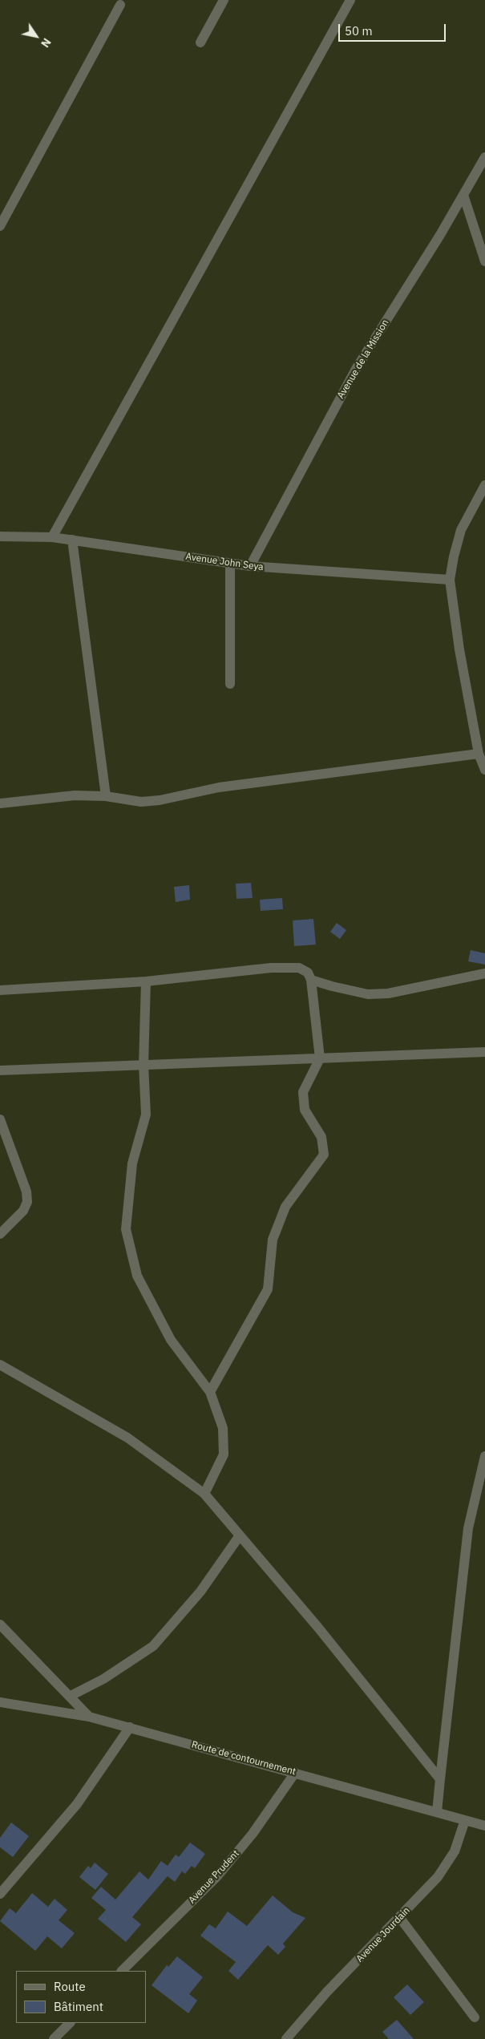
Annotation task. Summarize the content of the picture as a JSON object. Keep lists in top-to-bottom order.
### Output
{
  "streets": {
    "street": [
      "Avenue de la Mission",
      "Avenue John Seya",
      "Route de contournement",
      "Avenue Prudent",
      "Avenue Jourdain"
    ]
  },
  "crossings": [
    ["Avenue de la Mission", "Avenue John Seya"],
    ["Route de contournement", "Avenue Prudent"],
    ["Route de contournement", "Avenue Jourdain"]
  ],
  "legend": ["Route", "Bâtiment"],
  "scale_bar": "50 m",
  "north": "bottom right"
}
